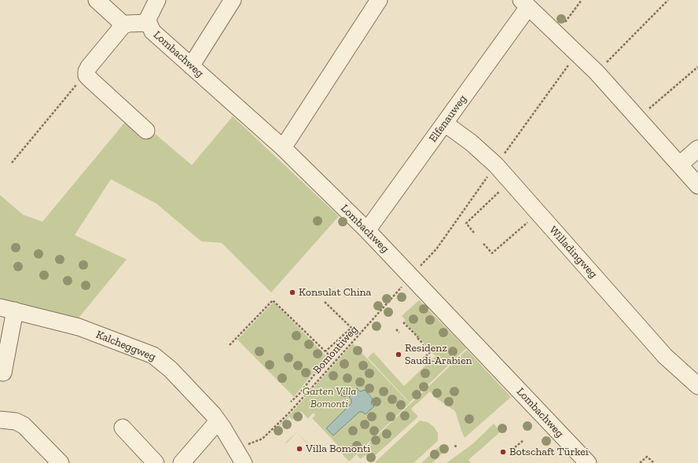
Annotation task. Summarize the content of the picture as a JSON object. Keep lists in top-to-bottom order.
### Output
{
  "streets": {
    "street": [
      "Lombachweg",
      "Elfenauweg",
      "Willadingweg",
      "Kalcheggweg"
    ],
    "path": ["Bomontiweg"]
  },
  "crossings": [
    ["Lombachweg", "Elfenauweg"],
    ["Lombachweg", "Bomontiweg"],
    ["Elfenauweg", "Willadingweg"],
    ["Kalcheggweg", "Bomontiweg"]
  ],
  "parks": ["Garten Villa Bomonti"],
  "places": [
    "Konsulat China",
    "Residenz Saudi-Arabien",
    "Villa Bomonti",
    "Botschaft Türkei"
  ]
}
